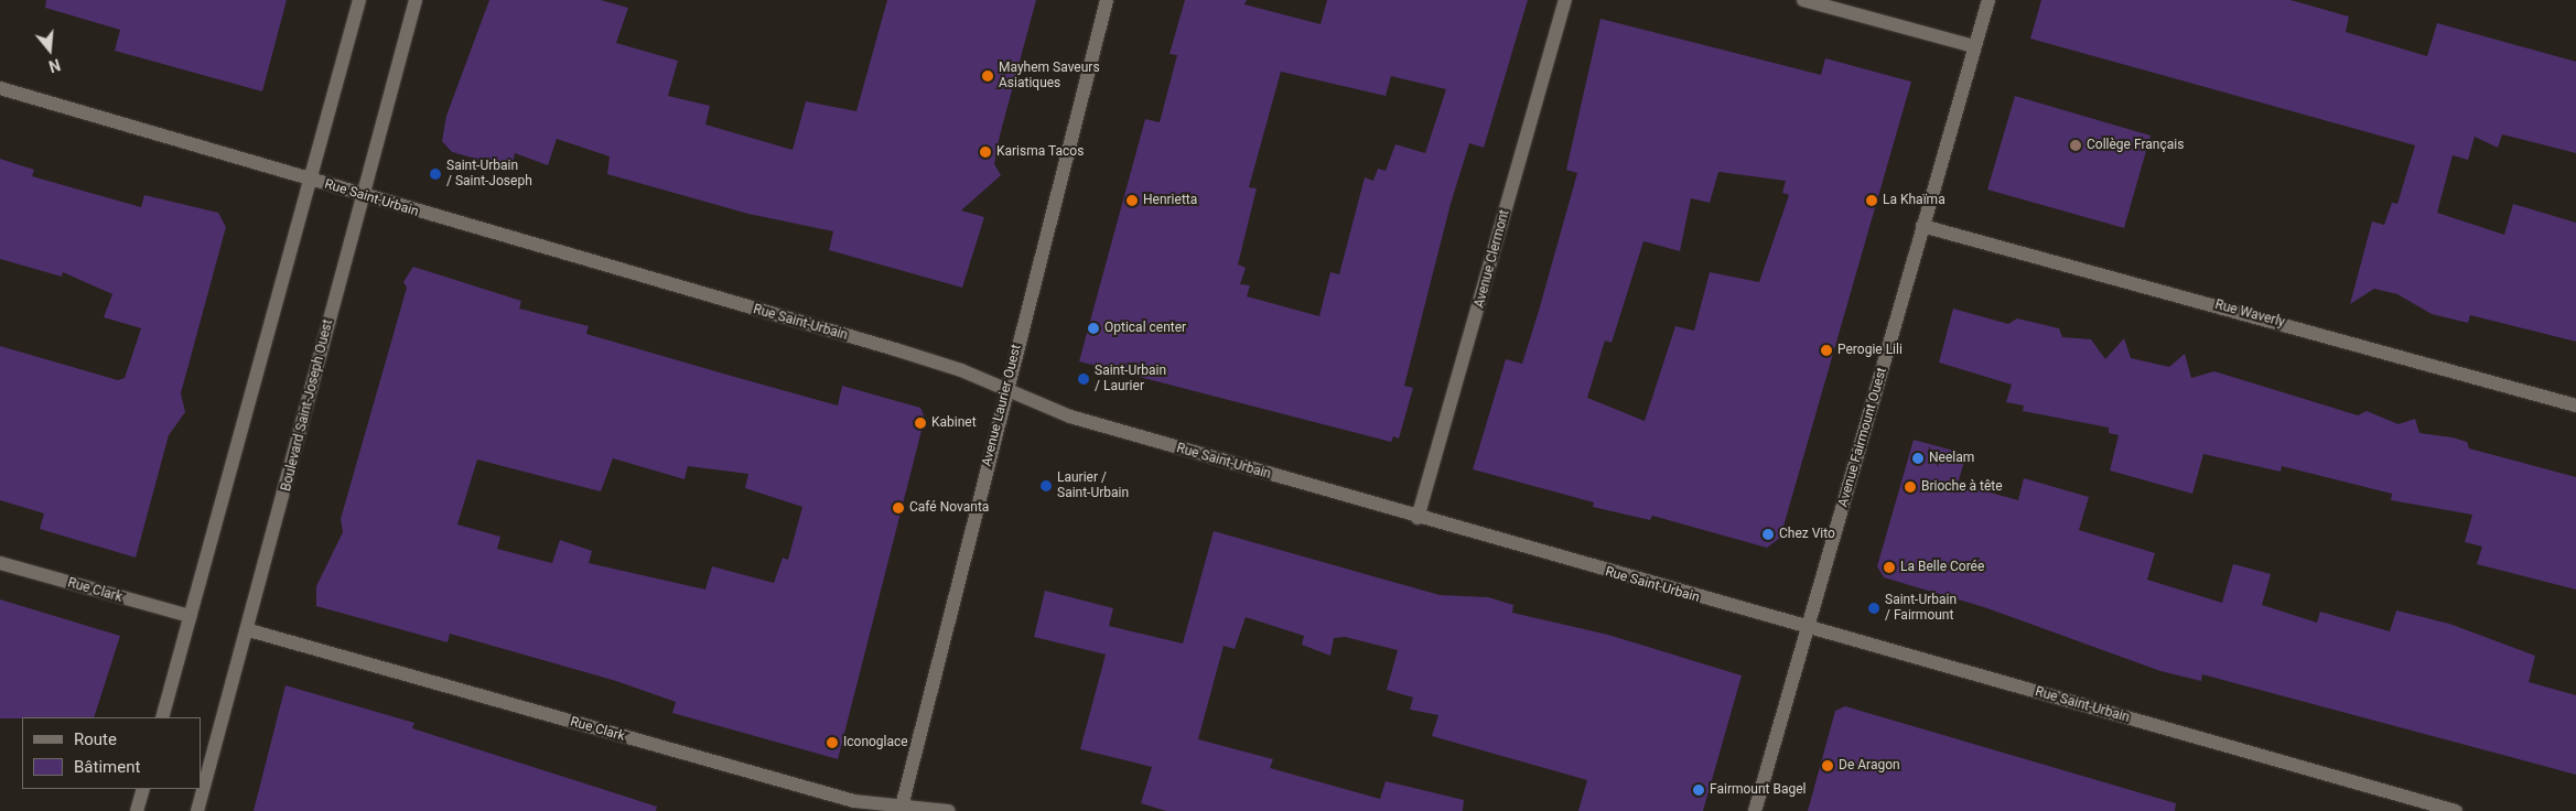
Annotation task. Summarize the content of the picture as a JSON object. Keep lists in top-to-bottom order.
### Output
{
  "streets": {
    "main road": [
      "Rue Saint-Urbain",
      "Avenue Clermont",
      "Rue Waverly",
      "Boulevard Saint-Joseph Ouest",
      "Avenue Laurier Ouest",
      "Avenue Fairmount Ouest",
      "Rue Clark"
    ]
  },
  "crossings": [
    ["Rue Saint-Urbain", "Avenue Clermont"],
    ["Rue Saint-Urbain", "Boulevard Saint-Joseph Ouest"],
    ["Rue Saint-Urbain", "Avenue Laurier Ouest"],
    ["Rue Saint-Urbain", "Avenue Fairmount Ouest"],
    ["Rue Waverly", "Avenue Fairmount Ouest"],
    ["Boulevard Saint-Joseph Ouest", "Rue Clark"],
    ["Avenue Laurier Ouest", "Rue Clark"]
  ],
  "places": [
    "Mayhem Saveurs Asiatiques",
    "Collège Français",
    "Karisma Tacos",
    "Saint-Urbain / Saint-Joseph",
    "Henrietta",
    "La Khaïma",
    "Optical center",
    "Perogie Lili",
    "Saint-Urbain / Laurier",
    "Kabinet",
    "Neelam",
    "Laurier / Saint-Urbain",
    "Brioche à tête",
    "Café Novanta",
    "Chez Vito",
    "La Belle Corée",
    "Saint-Urbain / Fairmount",
    "Iconoglace",
    "De Aragon",
    "Fairmount Bagel"
  ],
  "legend": ["Route", "Bâtiment"],
  "north": "bottom"
}
